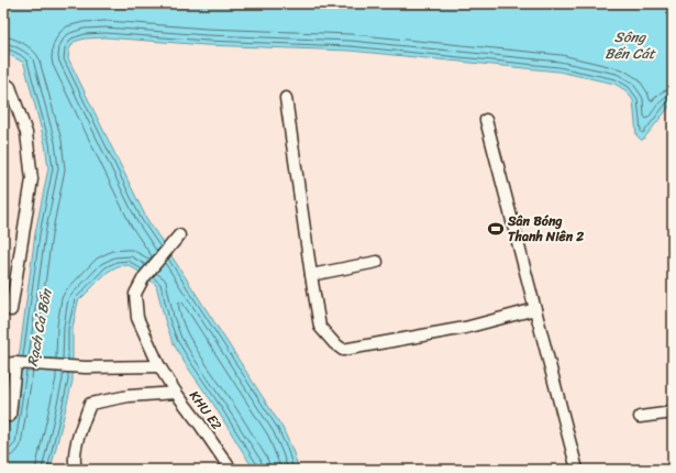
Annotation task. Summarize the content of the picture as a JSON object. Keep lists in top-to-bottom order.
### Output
{
  "streets": {
    "street": ["KHU E2"]
  },
  "water": ["Sông Bến Cát", "Rạch Cả Bốn"],
  "places": {
    "sports": ["Sân Bóng Thanh Niên 2"]
  }
}
